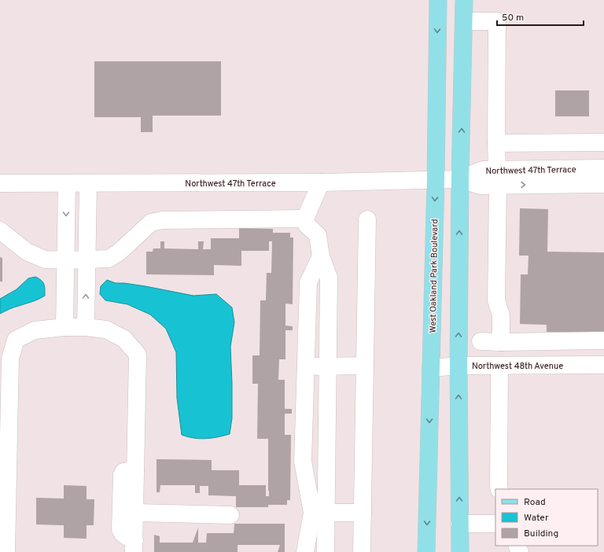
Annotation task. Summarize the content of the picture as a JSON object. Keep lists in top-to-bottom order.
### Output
{
  "streets": {
    "main road": ["West Oakland Park Boulevard"],
    "street": ["Northwest 47th Terrace", "Northwest 48th Avenue"]
  },
  "crossings": [
    ["Northwest 47th Terrace", "West Oakland Park Boulevard"],
    ["West Oakland Park Boulevard", "Northwest 48th Avenue"]
  ],
  "legend": ["Road", "Water", "Building"],
  "scale_bar": "50 m"
}
